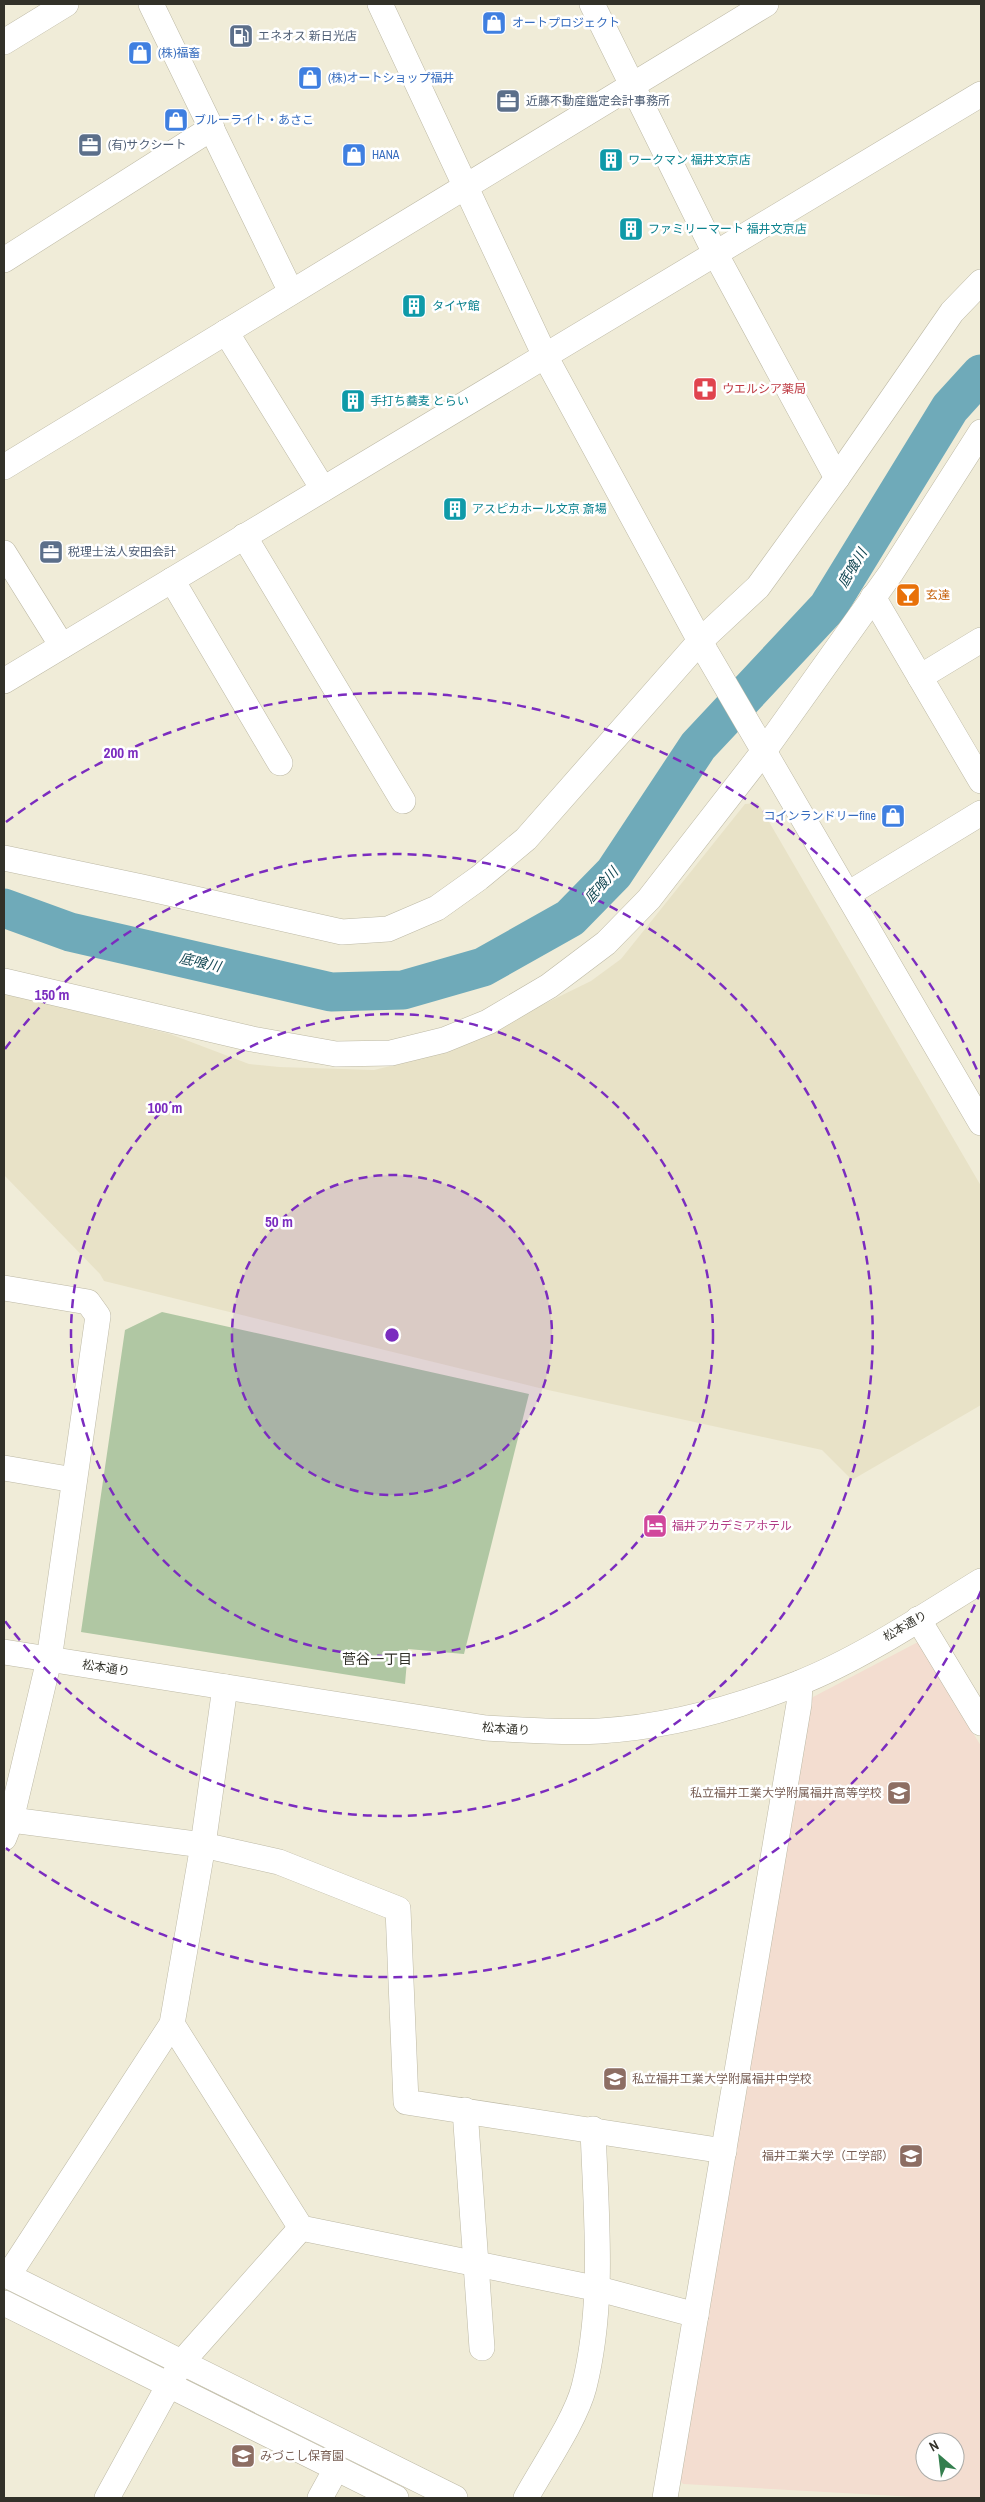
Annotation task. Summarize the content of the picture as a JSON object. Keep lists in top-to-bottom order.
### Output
{
  "streets": {
    "street": ["松本通り"]
  },
  "districts": ["菅谷一丁目"],
  "water": ["底喰川"],
  "places": {
    "shop": [
      "オートプロジェクト",
      "(株)福畜",
      "(株)オートショップ福井",
      "ブルーライト・あさこ",
      "HANA",
      "コインランドリーfine"
    ],
    "fuel station": ["エネオス 新日光店"],
    "office": ["近藤不動産鑑定会計事務所", "(有)サクシート", "税理士法人安田会計"],
    "building": [
      "ワークマン 福井文京店",
      "ファミリーマート 福井文京店",
      "タイヤ館",
      "手打ち蕎麦 とらい",
      "アスピカホール文京 斎場"
    ],
    "pharmacy": ["ウエルシア薬局"],
    "bar": ["玄達"],
    "hotel": ["福井アカデミアホテル"],
    "school or university": [
      "私立福井工業大学附属福井高等学校",
      "私立福井工業大学附属福井中学校",
      "福井工業大学（工学部）",
      "みづこし保育園"
    ]
  },
  "north": "top left",
  "rings": [
    "200 m",
    "150 m",
    "100 m",
    "50 m"
  ]
}
